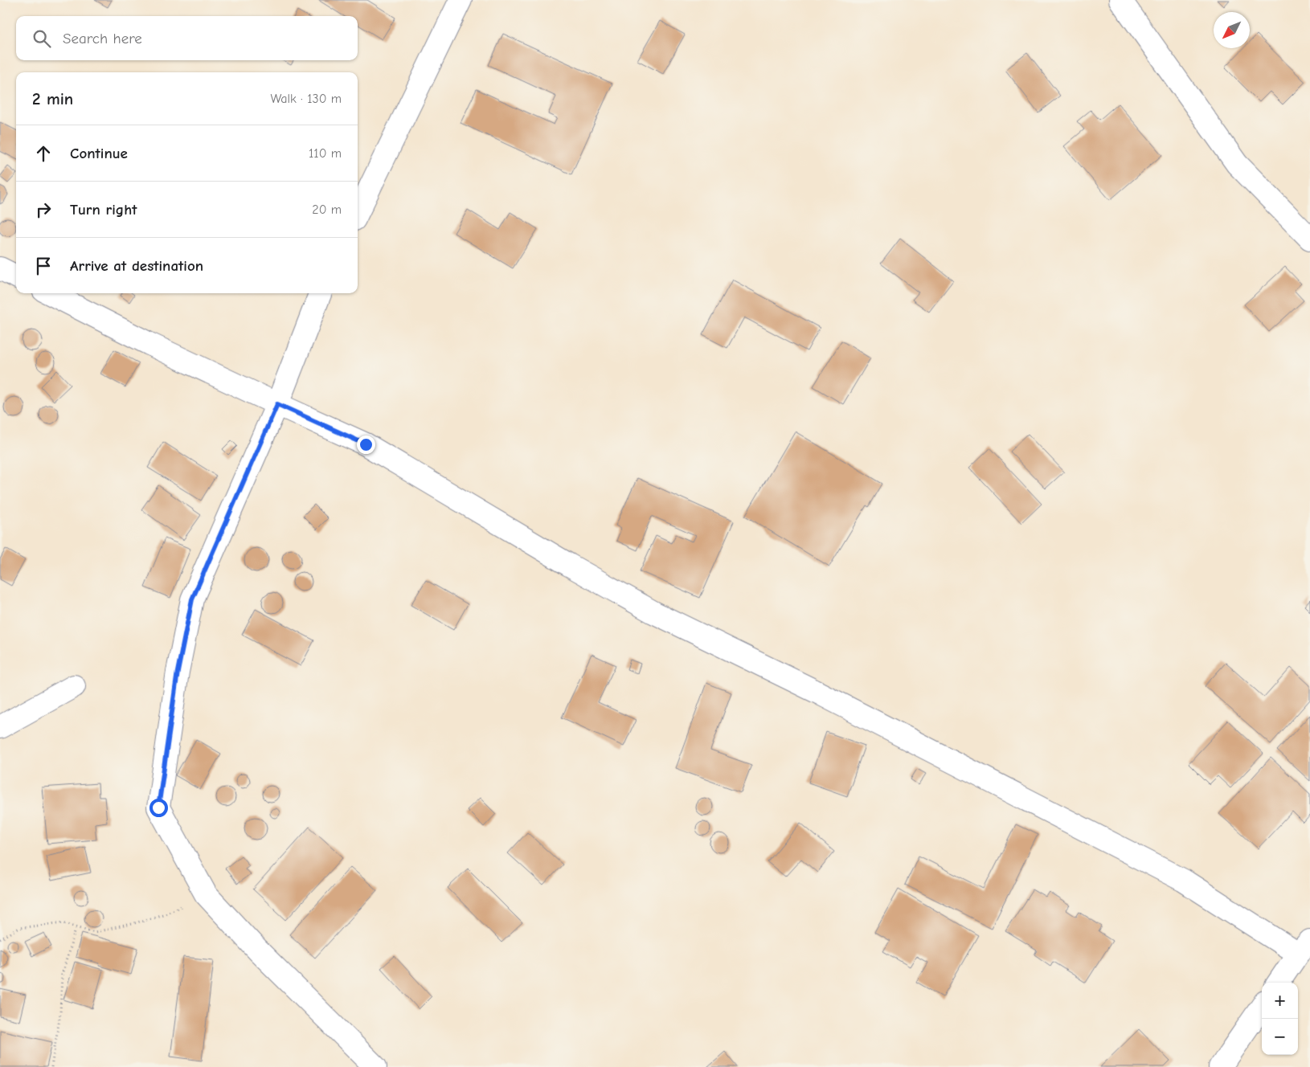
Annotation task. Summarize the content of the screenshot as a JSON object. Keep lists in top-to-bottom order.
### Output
{
  "north": "bottom left",
  "page": {
    "search": "Search here",
    "heading": ["2 min", "Walk · 130 m"],
    "list": [
      ["Continue", "110 m"],
      ["Turn right", "20 m"],
      "Arrive at destination"
    ],
    "map_buttons": ["+", "−"]
  }
}
